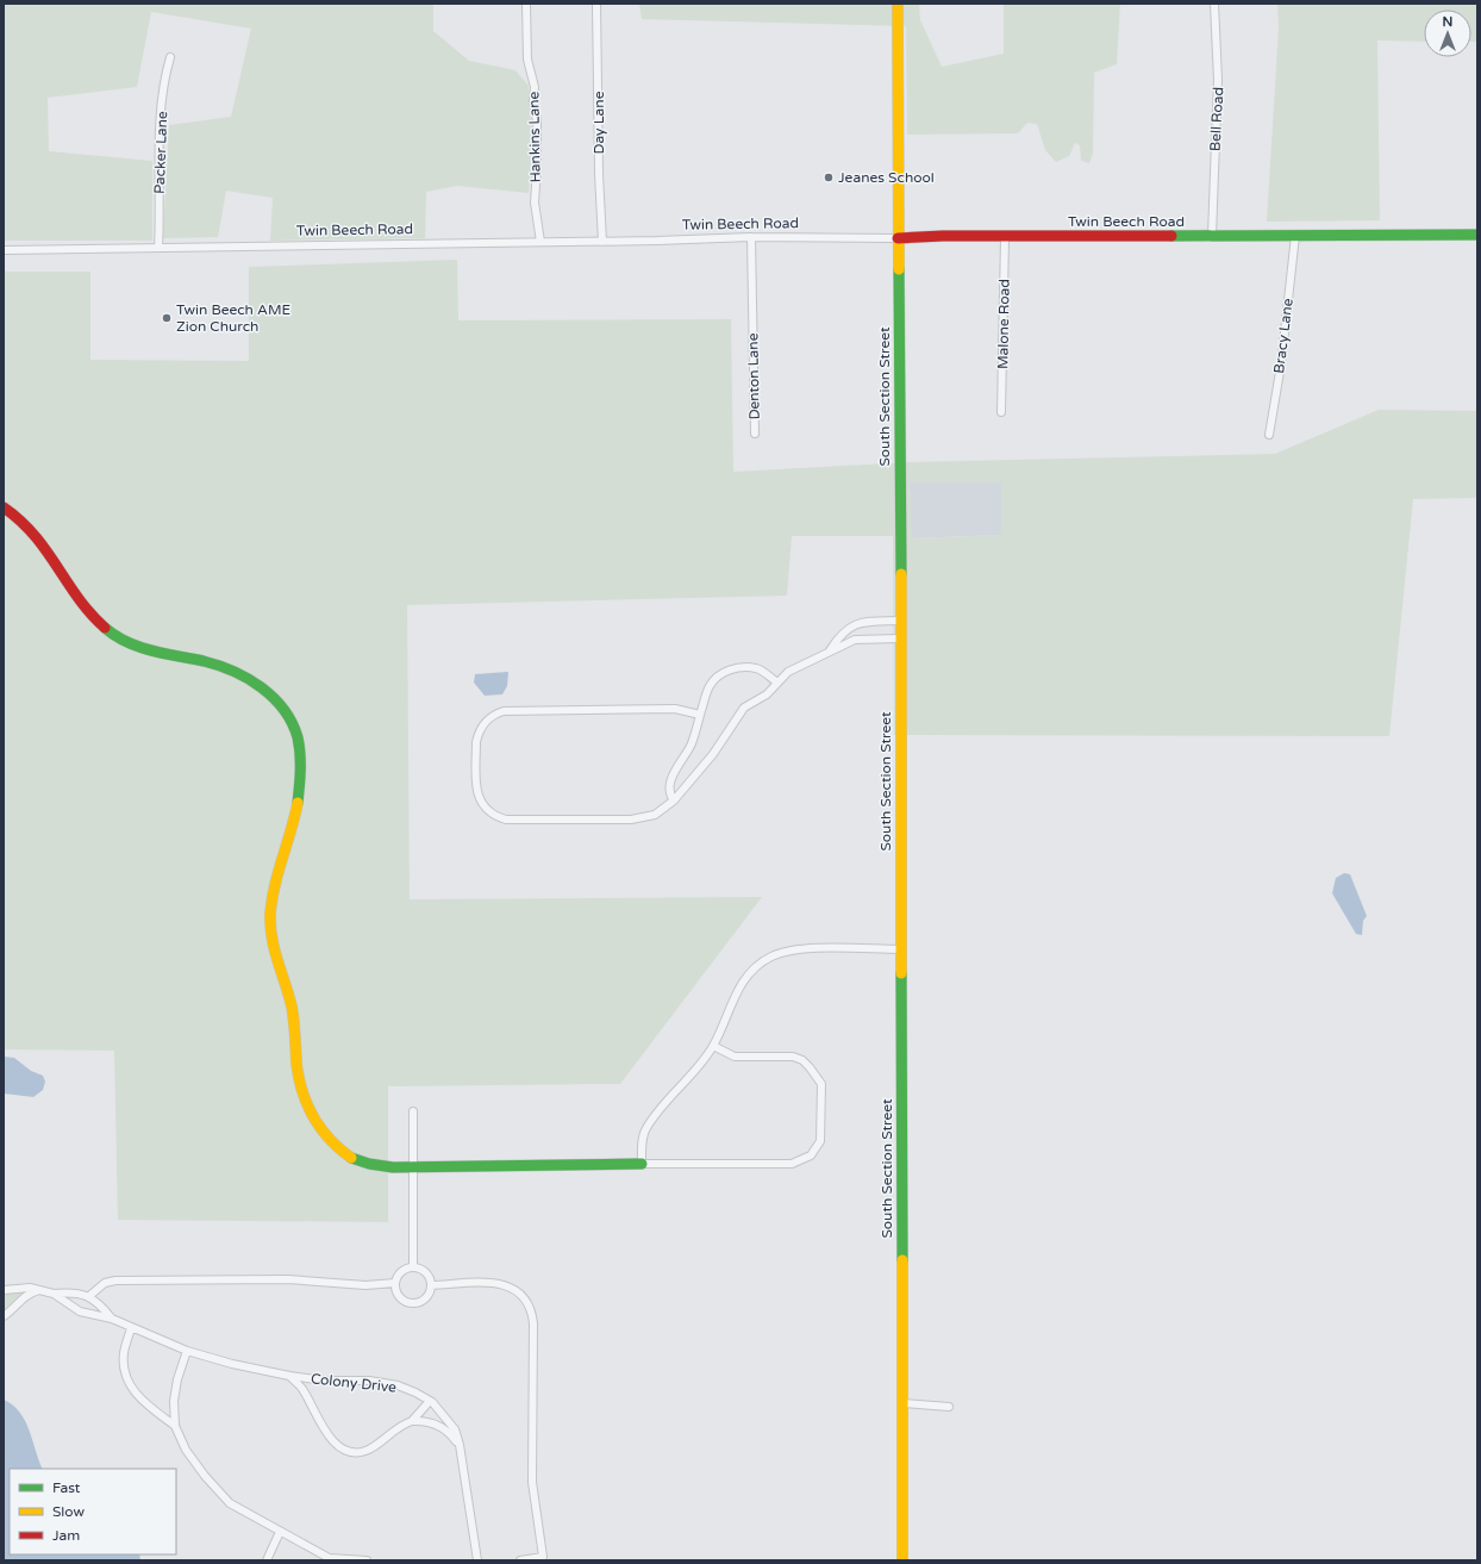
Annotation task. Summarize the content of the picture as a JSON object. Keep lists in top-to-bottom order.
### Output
{
  "streets": {
    "street": [
      "Bell Road",
      "Day Lane",
      "Hankins Lane",
      "Packer Lane",
      "Twin Beech Road",
      "Malone Road",
      "Bracy Lane",
      "Denton Lane",
      "South Section Street",
      "Colony Drive"
    ]
  },
  "crossings": [
    ["Bell Road", "Twin Beech Road"],
    ["Day Lane", "Twin Beech Road"],
    ["Hankins Lane", "Twin Beech Road"],
    ["Packer Lane", "Twin Beech Road"],
    ["Twin Beech Road", "Malone Road"],
    ["Twin Beech Road", "Bracy Lane"],
    ["Twin Beech Road", "Denton Lane"],
    ["Twin Beech Road", "South Section Street"]
  ],
  "places": ["Jeanes School", "Twin Beech AME Zion Church"],
  "legend": ["Fast", "Slow", "Jam"],
  "north": "top"
}
